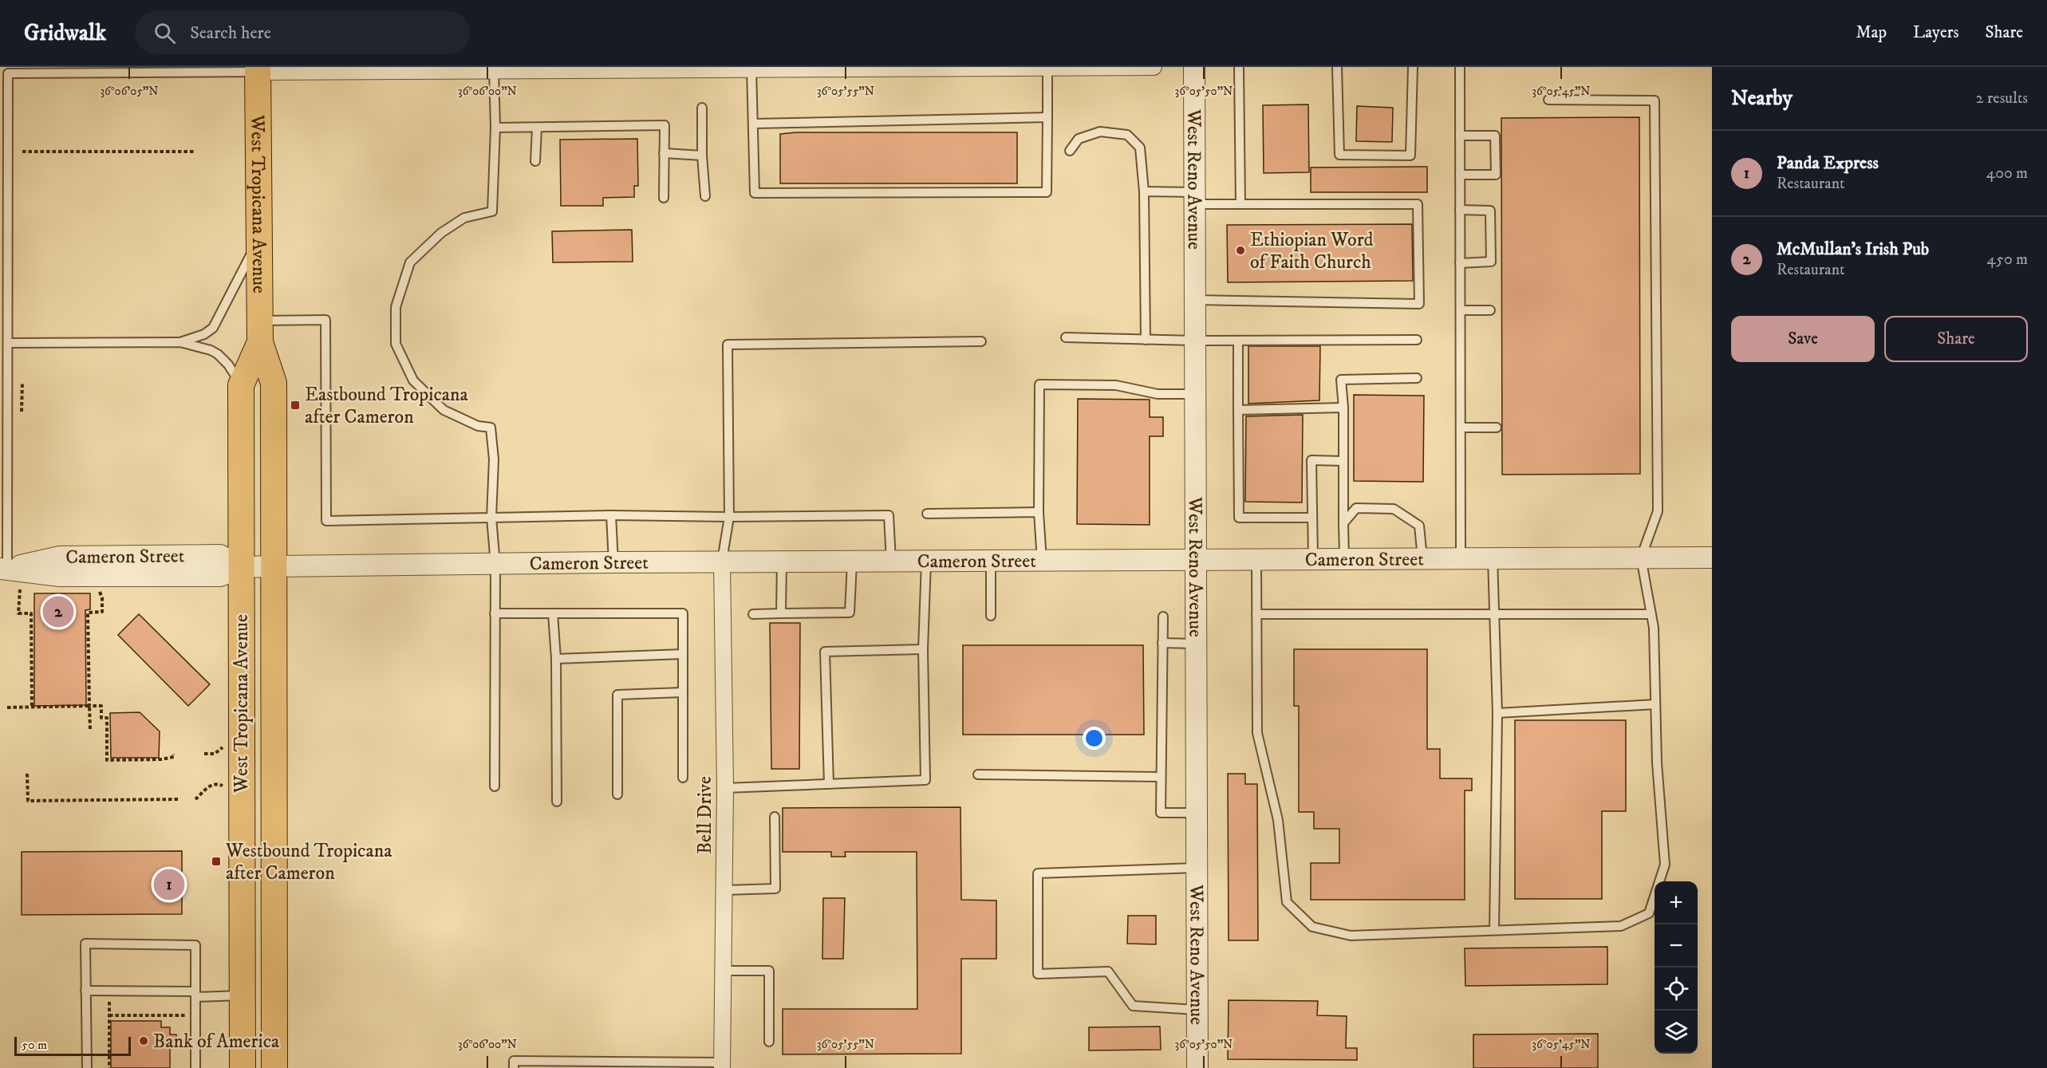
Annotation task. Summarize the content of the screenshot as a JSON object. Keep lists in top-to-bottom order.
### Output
{
  "streets": {
    "main road": ["West Tropicana Avenue"],
    "street": ["West Reno Avenue", "Cameron Street", "Bell Drive"]
  },
  "crossings": [
    ["West Reno Avenue", "Cameron Street"],
    ["West Tropicana Avenue", "Cameron Street"],
    ["Cameron Street", "Bell Drive"]
  ],
  "places": {
    "other": ["Ethiopian Word of Faith Church", "Bank of America"],
    "transit": ["Eastbound Tropicana after Cameron", "Westbound Tropicana after Cameron"]
  },
  "scale_bar": "50 m",
  "page": {
    "header": "Gridwalk",
    "search": "Search here",
    "nav": ["Map", "Layers", "Share"],
    "heading": ["Nearby", "2 results"],
    "list": [
      {
        "mark": "1",
        "name": "Panda Express",
        "note": "Restaurant",
        "value": "400 m"
      },
      {
        "mark": "2",
        "name": "McMullan's Irish Pub",
        "note": "Restaurant",
        "value": "450 m"
      }
    ],
    "buttons": ["Save", "Share"],
    "pins": ["2", "1"],
    "map_buttons": ["+", "−"],
    "scale": "50 m"
  },
  "coordinates": [
    "36°06'05\"N",
    "36°06'00\"N",
    "36°05'55\"N",
    "36°05'50\"N",
    "36°05'45\"N"
  ]
}
